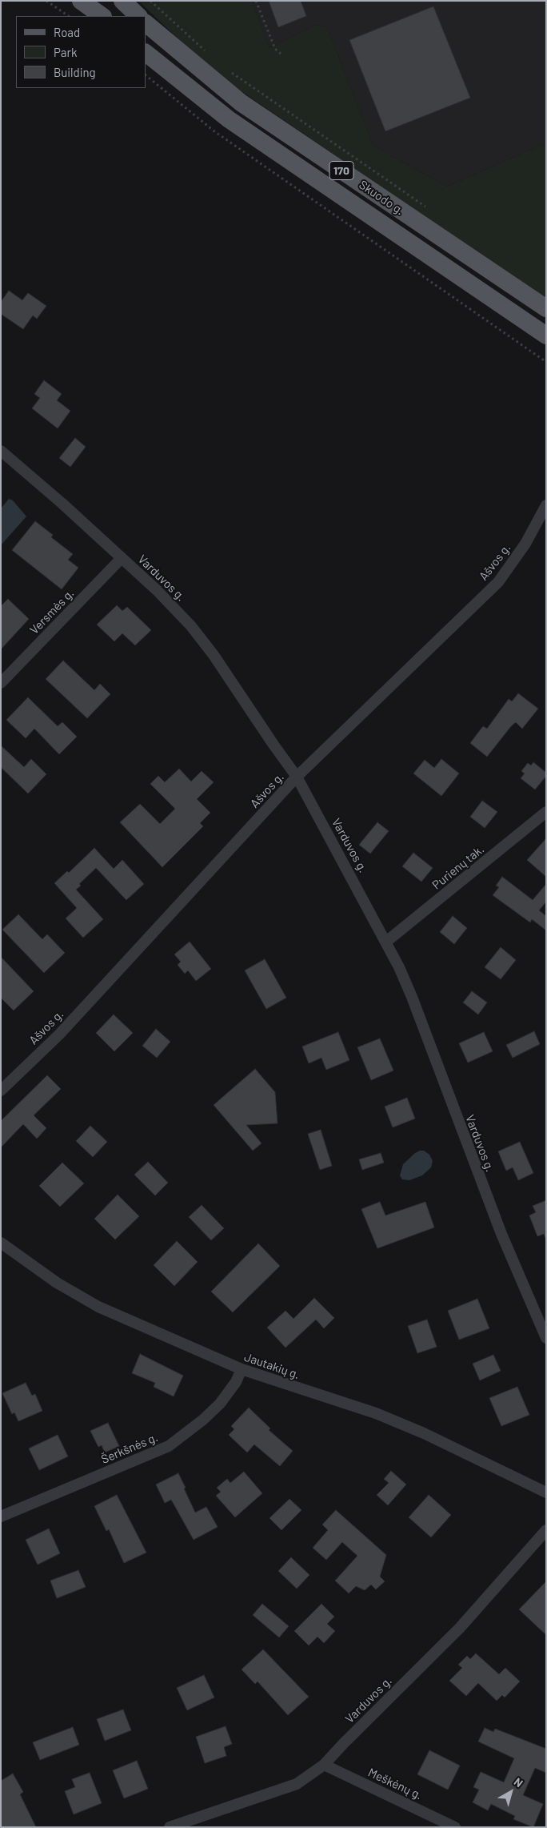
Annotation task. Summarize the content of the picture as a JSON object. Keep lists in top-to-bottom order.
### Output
{
  "streets": {
    "main road": ["170", "Skuodo g."],
    "street": [
      "Ašvos g.",
      "Varduvos g.",
      "Versmės g.",
      "Purienų tak.",
      "Jautakių g.",
      "Šerkšnės g.",
      "Meškėnų g."
    ]
  },
  "crossings": [
    ["Ašvos g.", "Varduvos g."],
    ["Varduvos g.", "Versmės g."],
    ["Varduvos g.", "Purienų tak."],
    ["Varduvos g.", "Meškėnų g."],
    ["Jautakių g.", "Šerkšnės g."]
  ],
  "legend": ["Road", "Park", "Building"],
  "north": "top right"
}
